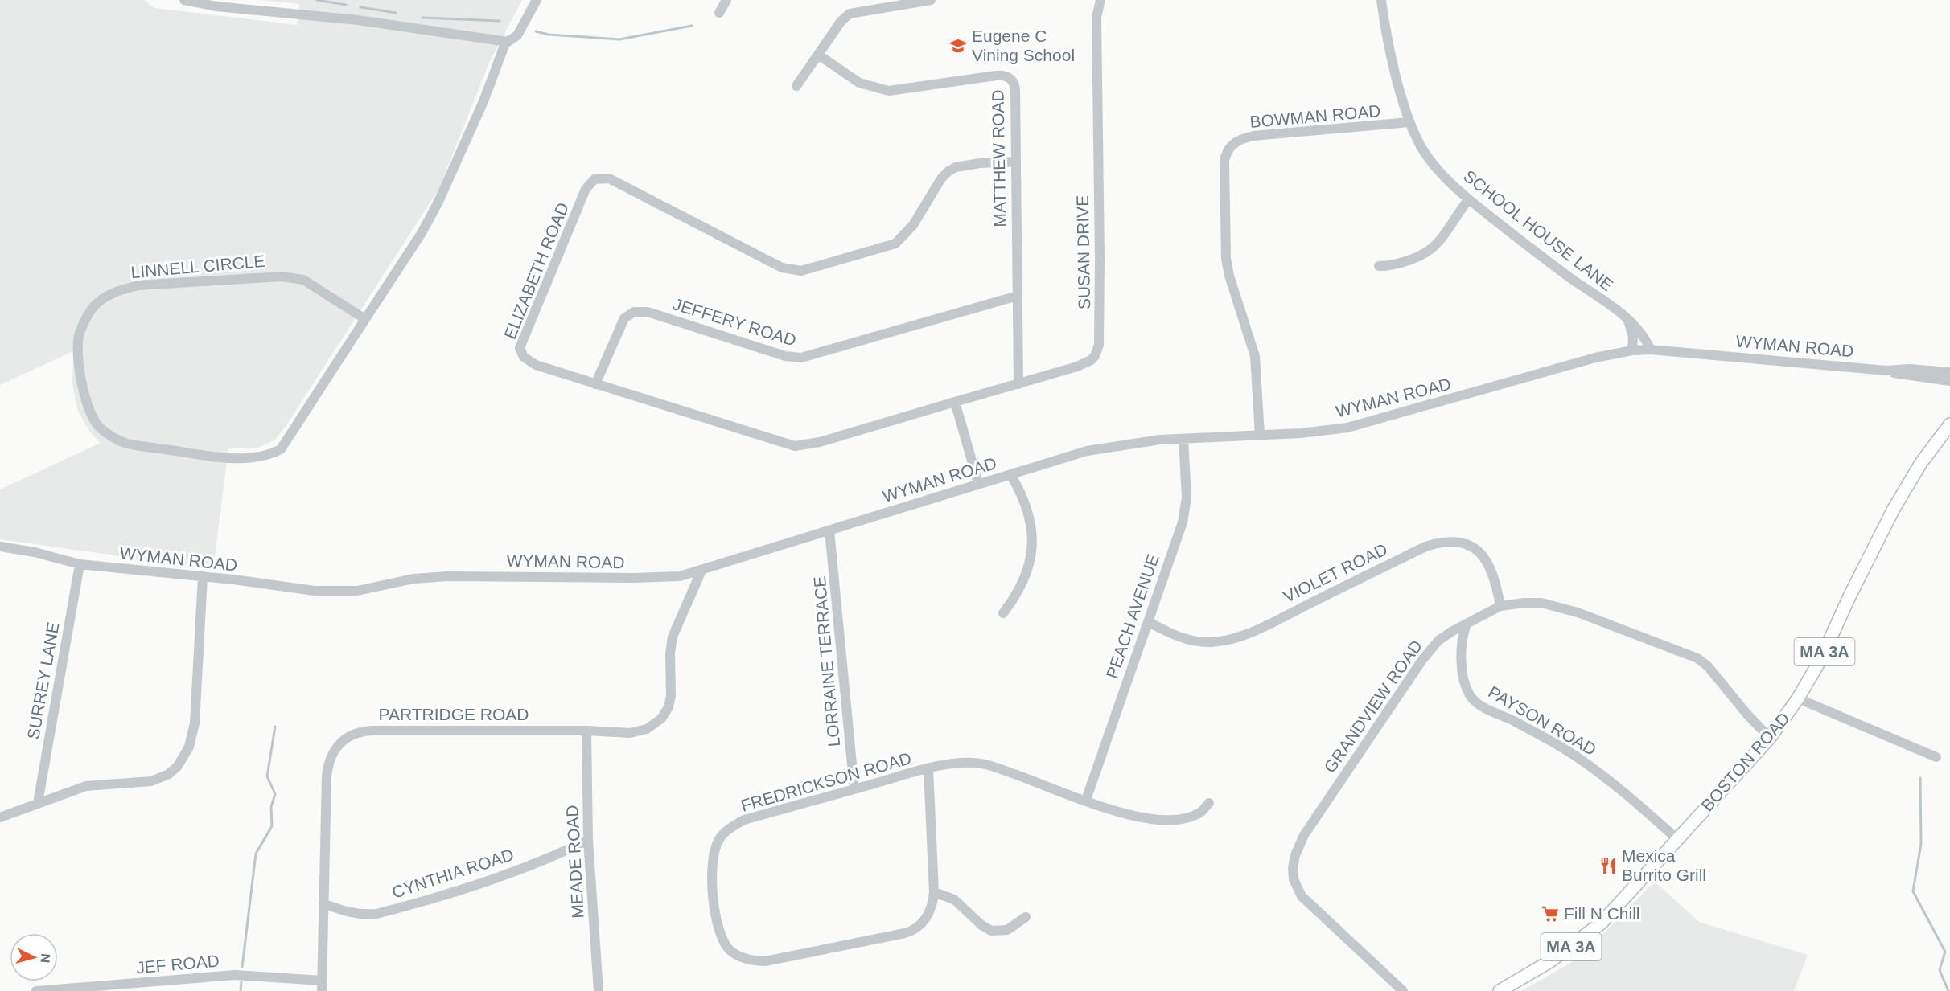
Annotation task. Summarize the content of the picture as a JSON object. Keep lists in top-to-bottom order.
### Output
{
  "streets": {
    "main road": ["MA 3A", "BOSTON ROAD"],
    "street": [
      "BOWMAN ROAD",
      "MATTHEW ROAD",
      "SCHOOL HOUSE LANE",
      "SUSAN DRIVE",
      "LINNELL CIRCLE",
      "ELIZABETH ROAD",
      "JEFFERY ROAD",
      "WYMAN ROAD",
      "VIOLET ROAD",
      "PEACH AVENUE",
      "LORRAINE TERRACE",
      "SURREY LANE",
      "GRANDVIEW ROAD",
      "PARTRIDGE ROAD",
      "PAYSON ROAD",
      "FREDRICKSON ROAD",
      "MEADE ROAD",
      "CYNTHIA ROAD",
      "JEF ROAD"
    ]
  },
  "crossings": [
    ["BOWMAN ROAD", "SCHOOL HOUSE LANE"],
    ["BOWMAN ROAD", "WYMAN ROAD"],
    ["MATTHEW ROAD", "SUSAN DRIVE"],
    ["MATTHEW ROAD", "ELIZABETH ROAD"],
    ["MATTHEW ROAD", "JEFFERY ROAD"],
    ["SCHOOL HOUSE LANE", "WYMAN ROAD"],
    ["SUSAN DRIVE", "ELIZABETH ROAD"],
    ["ELIZABETH ROAD", "JEFFERY ROAD"],
    ["WYMAN ROAD", "PEACH AVENUE"],
    ["WYMAN ROAD", "LORRAINE TERRACE"],
    ["WYMAN ROAD", "SURREY LANE"],
    ["WYMAN ROAD", "PARTRIDGE ROAD"],
    ["VIOLET ROAD", "PEACH AVENUE"],
    ["VIOLET ROAD", "GRANDVIEW ROAD"],
    ["PEACH AVENUE", "FREDRICKSON ROAD"],
    ["LORRAINE TERRACE", "FREDRICKSON ROAD"],
    ["GRANDVIEW ROAD", "PAYSON ROAD"],
    ["GRANDVIEW ROAD", "BOSTON ROAD"],
    ["PARTRIDGE ROAD", "MEADE ROAD"],
    ["PARTRIDGE ROAD", "CYNTHIA ROAD"],
    ["PARTRIDGE ROAD", "JEF ROAD"],
    ["PAYSON ROAD", "BOSTON ROAD"],
    ["MEADE ROAD", "CYNTHIA ROAD"]
  ],
  "places": {
    "school or university": ["Eugene C Vining School"],
    "restaurant": ["Mexica Burrito Grill"],
    "supermarket": ["Fill N Chill"]
  },
  "north": "right"
}
